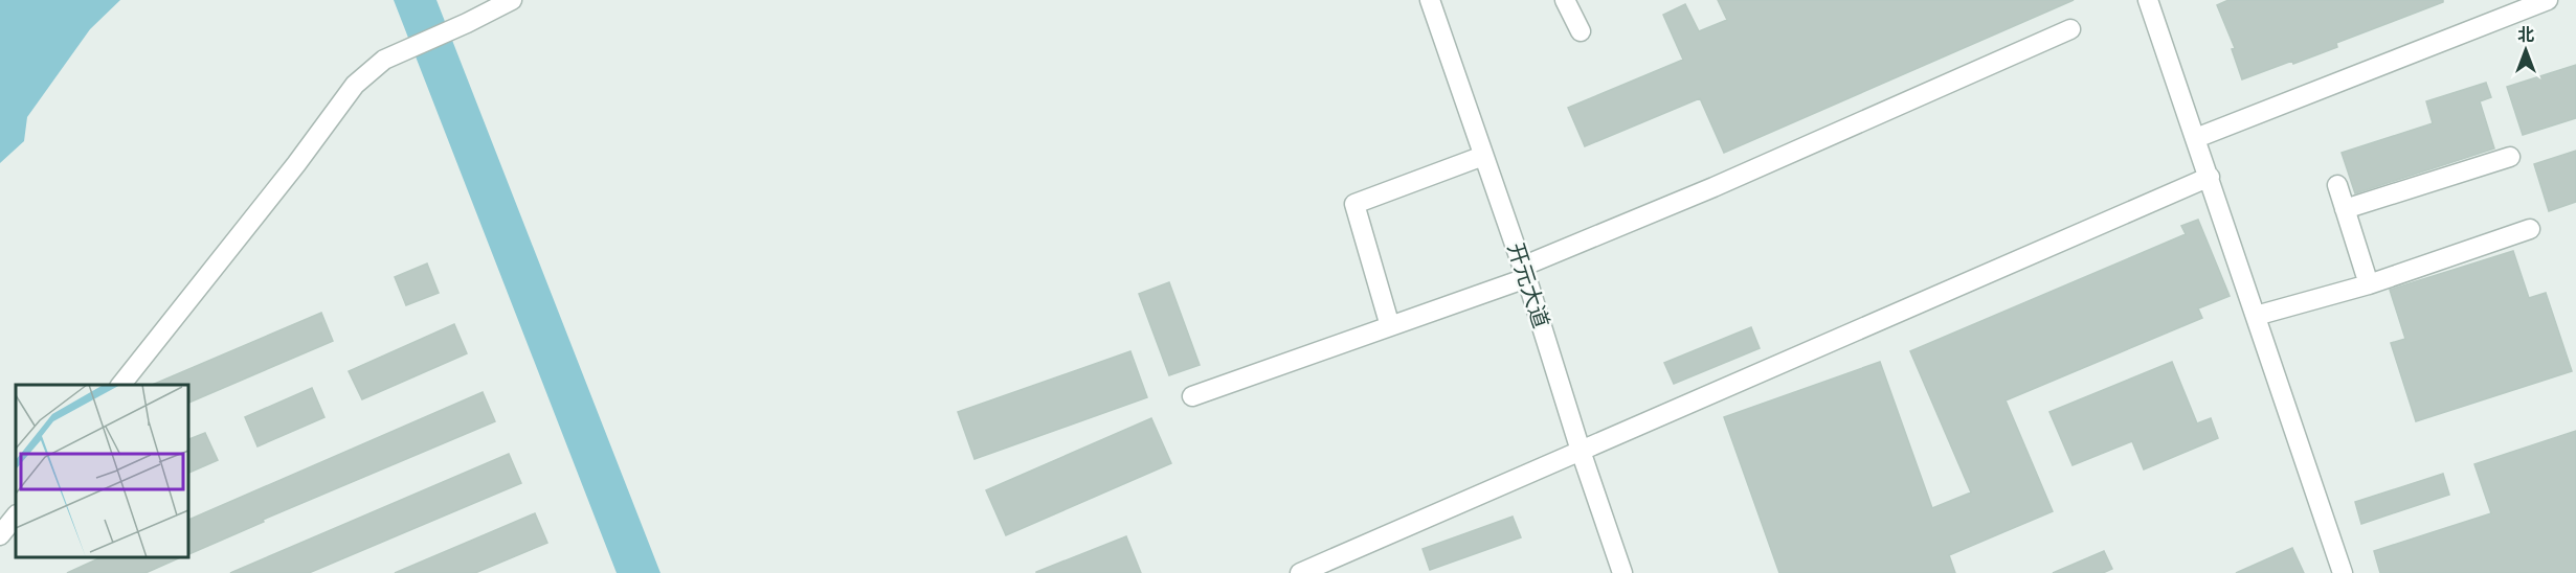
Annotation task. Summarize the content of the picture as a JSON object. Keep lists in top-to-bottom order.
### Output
{
  "streets": {
    "street": ["开元大道"]
  },
  "north": "top"
}
